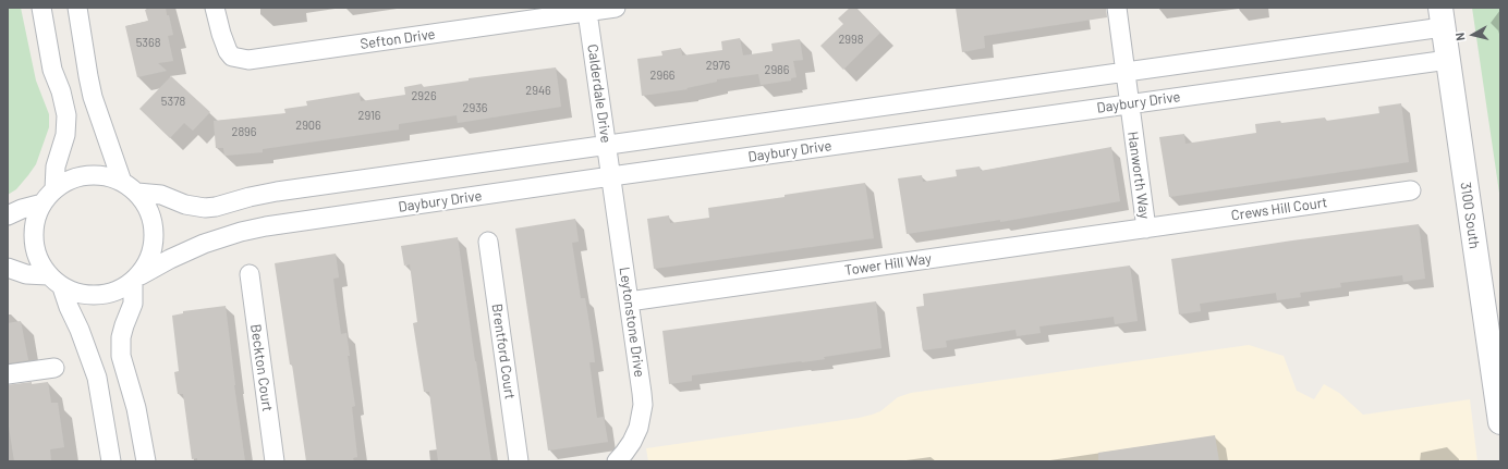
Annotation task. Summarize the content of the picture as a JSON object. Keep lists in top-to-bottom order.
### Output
{
  "streets": {
    "main road": ["3100 South"],
    "street": [
      "Sefton Drive",
      "Calderdale Drive",
      "Daybury Drive",
      "Hanworth Way",
      "Crews Hill Court",
      "Tower Hill Way",
      "Leytonstone Drive",
      "Brentford Court",
      "Beckton Court"
    ]
  },
  "crossings": [
    ["Sefton Drive", "Calderdale Drive"],
    ["Calderdale Drive", "Daybury Drive"],
    ["Calderdale Drive", "Leytonstone Drive"],
    ["Daybury Drive", "Hanworth Way"],
    ["Daybury Drive", "3100 South"],
    ["Daybury Drive", "Leytonstone Drive"],
    ["Hanworth Way", "Crews Hill Court"],
    ["Hanworth Way", "Tower Hill Way"],
    ["Crews Hill Court", "Tower Hill Way"],
    ["Tower Hill Way", "Leytonstone Drive"]
  ],
  "house_numbers": [
    "2998",
    "5368",
    "2976",
    "2986",
    "2966",
    "2946",
    "2926",
    "5378",
    "2936",
    "2916",
    "2906",
    "2896"
  ],
  "north": "left"
}
